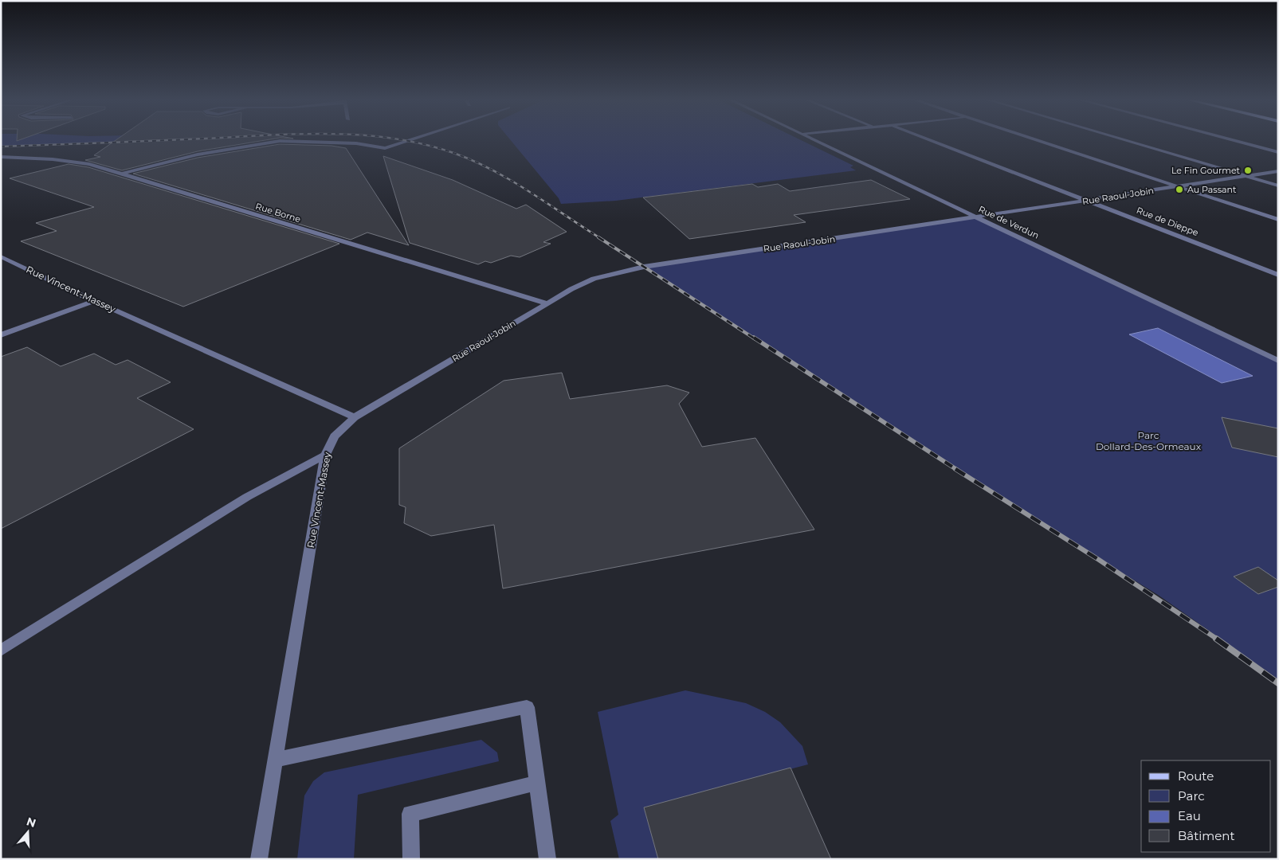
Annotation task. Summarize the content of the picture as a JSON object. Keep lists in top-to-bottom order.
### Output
{
  "streets": {
    "street": [
      "Rue Raoul-Jobin",
      "Rue Borne",
      "Rue de Dieppe",
      "Rue de Verdun",
      "Rue Vincent-Massey"
    ]
  },
  "crossings": [
    ["Rue Raoul-Jobin", "Rue Borne"],
    ["Rue Raoul-Jobin", "Rue de Dieppe"],
    ["Rue Raoul-Jobin", "Rue de Verdun"],
    ["Rue Raoul-Jobin", "Rue Vincent-Massey"]
  ],
  "parks": ["Parc Dollard-Des-Ormeaux"],
  "places": ["Le Fin Gourmet", "Au Passant"],
  "legend": [
    "Route",
    "Parc",
    "Eau",
    "Bâtiment"
  ],
  "north": "top"
}
